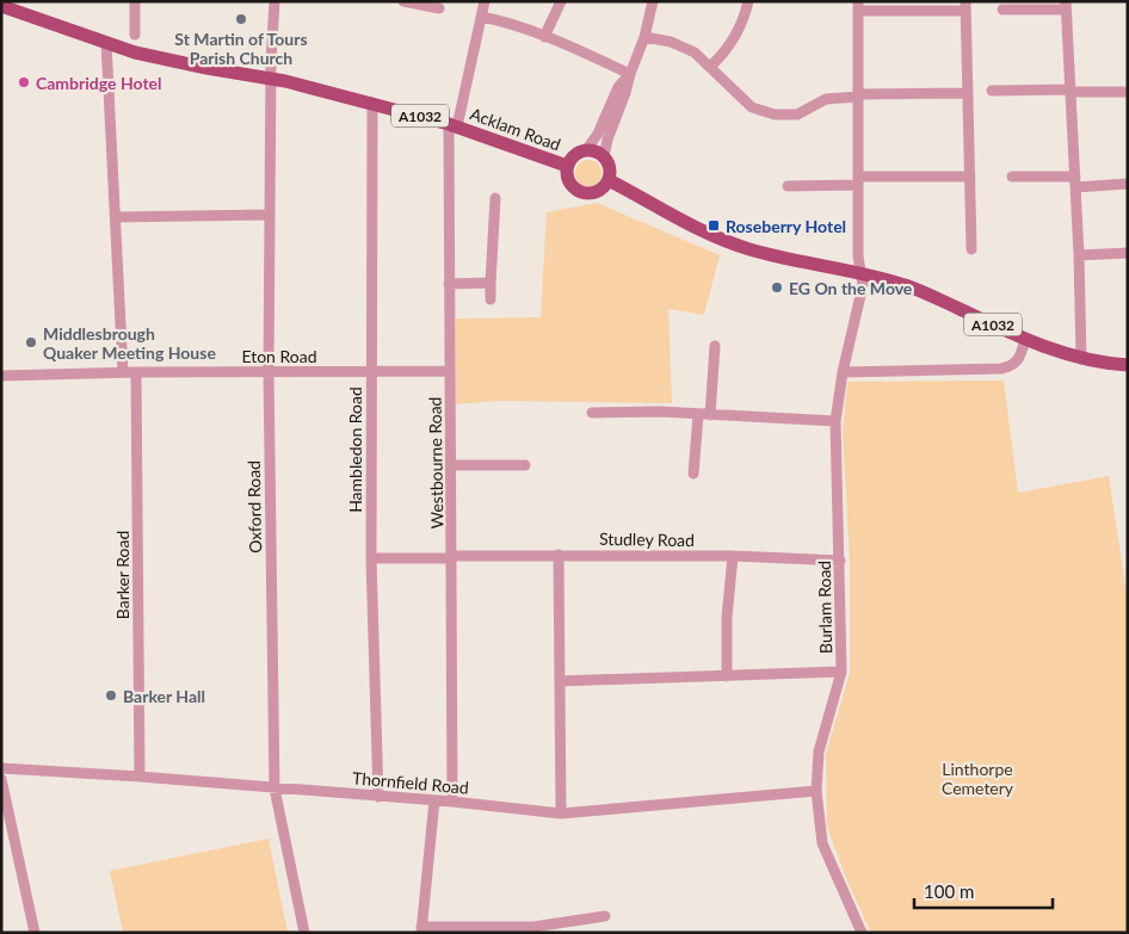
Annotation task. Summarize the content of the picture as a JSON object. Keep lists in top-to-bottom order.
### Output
{
  "streets": {
    "main road": ["A1032", "Acklam Road"],
    "street": [
      "Eton Road",
      "Hambledon Road",
      "Westbourne Road",
      "Oxford Road",
      "Studley Road",
      "Barker Road",
      "Burlam Road",
      "Thornfield Road"
    ]
  },
  "crossings": [
    ["A1032", "Acklam Road"],
    ["A1032", "Burlam Road"],
    ["Acklam Road", "Hambledon Road"],
    ["Acklam Road", "Westbourne Road"],
    ["Acklam Road", "Oxford Road"],
    ["Eton Road", "Hambledon Road"],
    ["Eton Road", "Westbourne Road"],
    ["Eton Road", "Oxford Road"],
    ["Eton Road", "Barker Road"],
    ["Hambledon Road", "Studley Road"],
    ["Hambledon Road", "Thornfield Road"],
    ["Westbourne Road", "Studley Road"],
    ["Westbourne Road", "Thornfield Road"],
    ["Oxford Road", "Thornfield Road"],
    ["Studley Road", "Burlam Road"],
    ["Barker Road", "Thornfield Road"],
    ["Burlam Road", "Thornfield Road"]
  ],
  "parks": ["Linthorpe Cemetery"],
  "places": {
    "other": [
      "St Martin of Tours Parish Church",
      "Cambridge Hotel",
      "EG On the Move",
      "Middlesbrough Quaker Meeting House",
      "Barker Hall"
    ],
    "transit": ["Roseberry Hotel"]
  },
  "scale_bar": "100 m"
}
